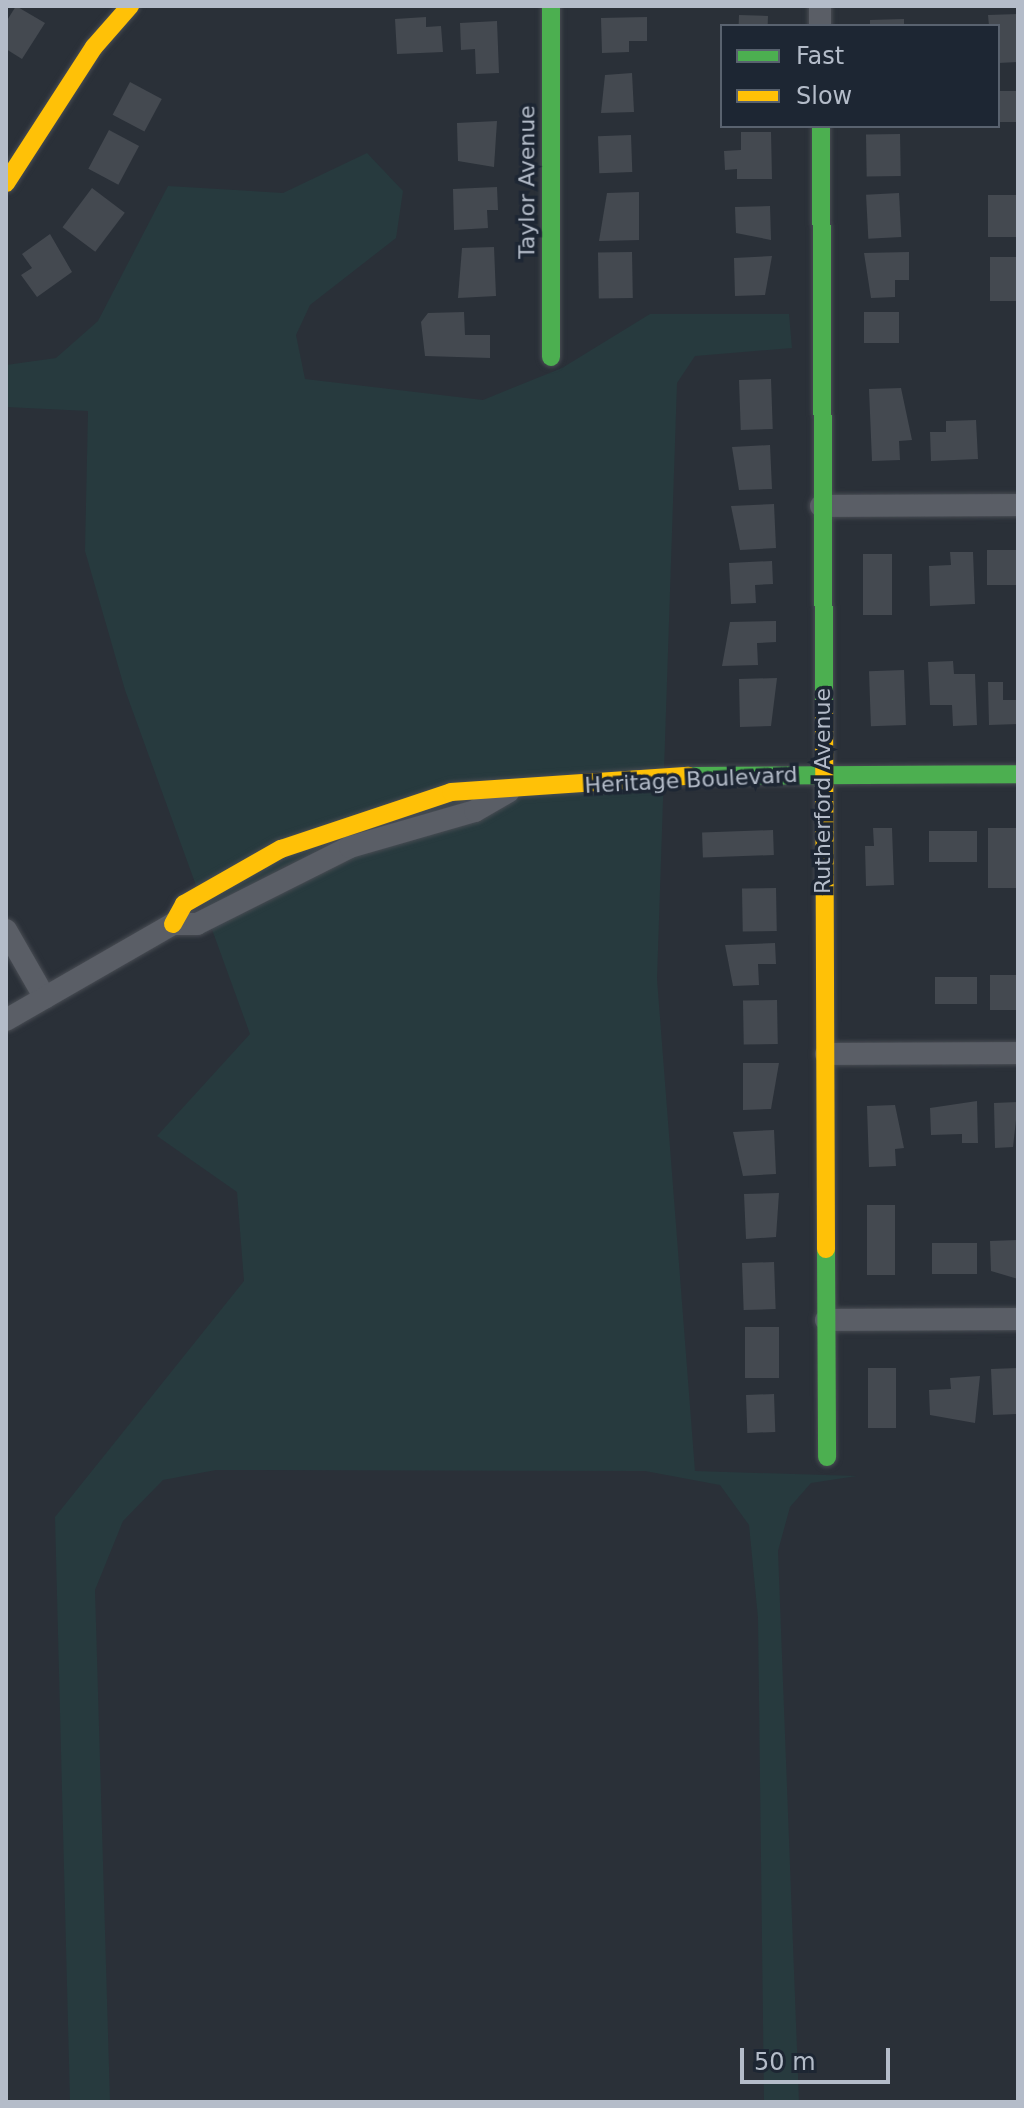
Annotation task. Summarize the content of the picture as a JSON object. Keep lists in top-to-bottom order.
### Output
{
  "streets": {
    "street": ["Taylor Avenue", "Heritage Boulevard", "Rutherford Avenue"]
  },
  "crossings": [
    ["Heritage Boulevard", "Rutherford Avenue"]
  ],
  "legend": ["Fast", "Slow"],
  "scale_bar": "50 m"
}
